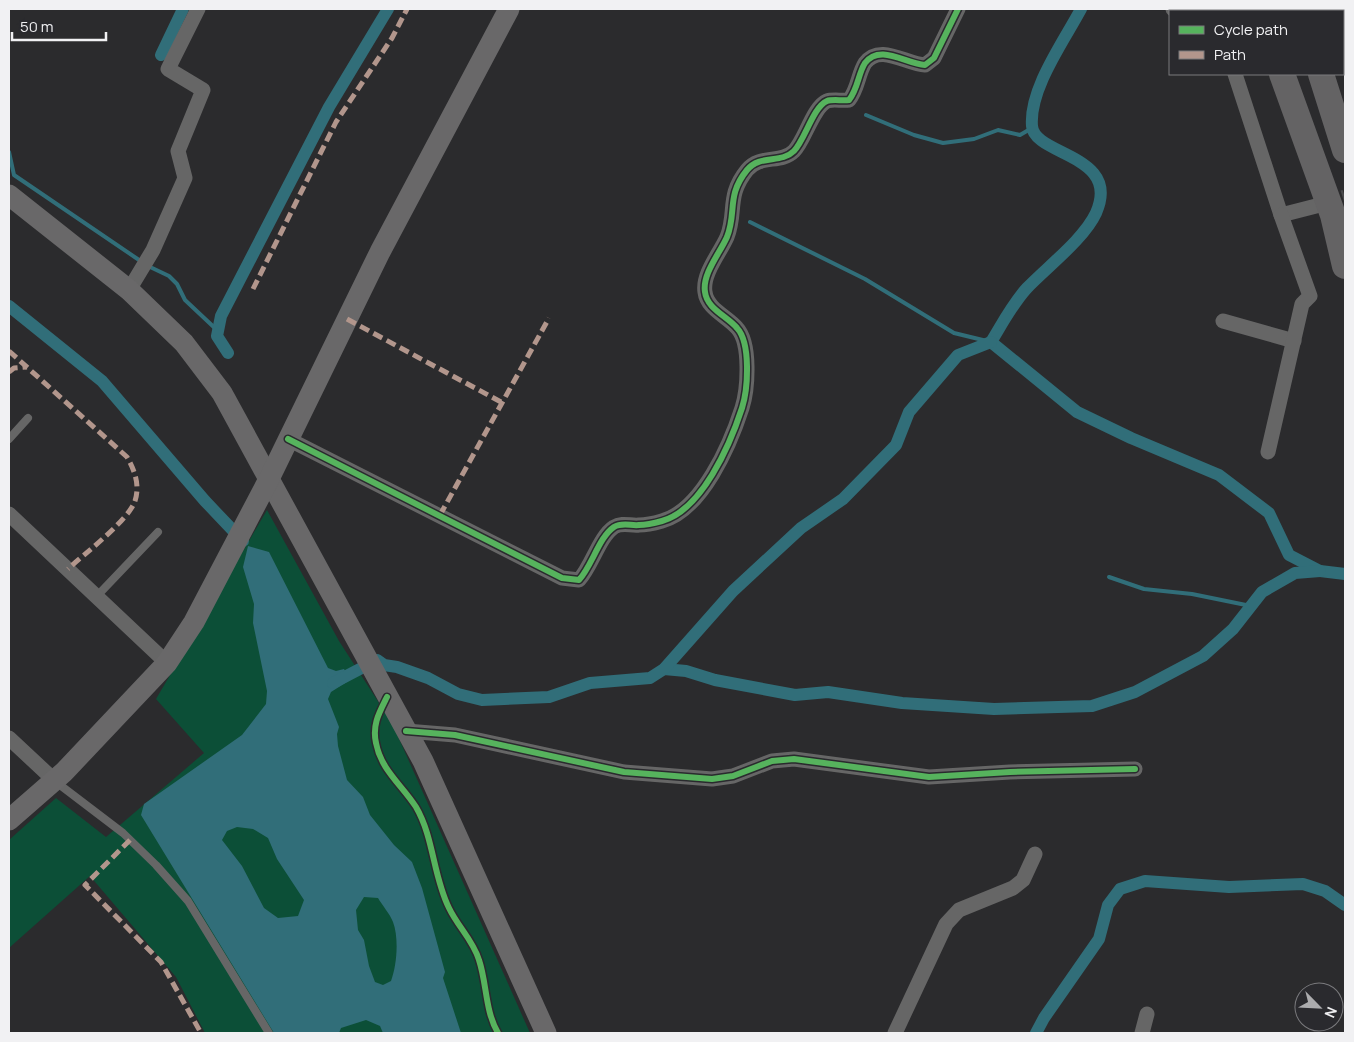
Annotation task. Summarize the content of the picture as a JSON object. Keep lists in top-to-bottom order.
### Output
{
  "legend": ["Cycle path", "Path"],
  "scale_bar": "50 m",
  "north": "bottom right"
}
